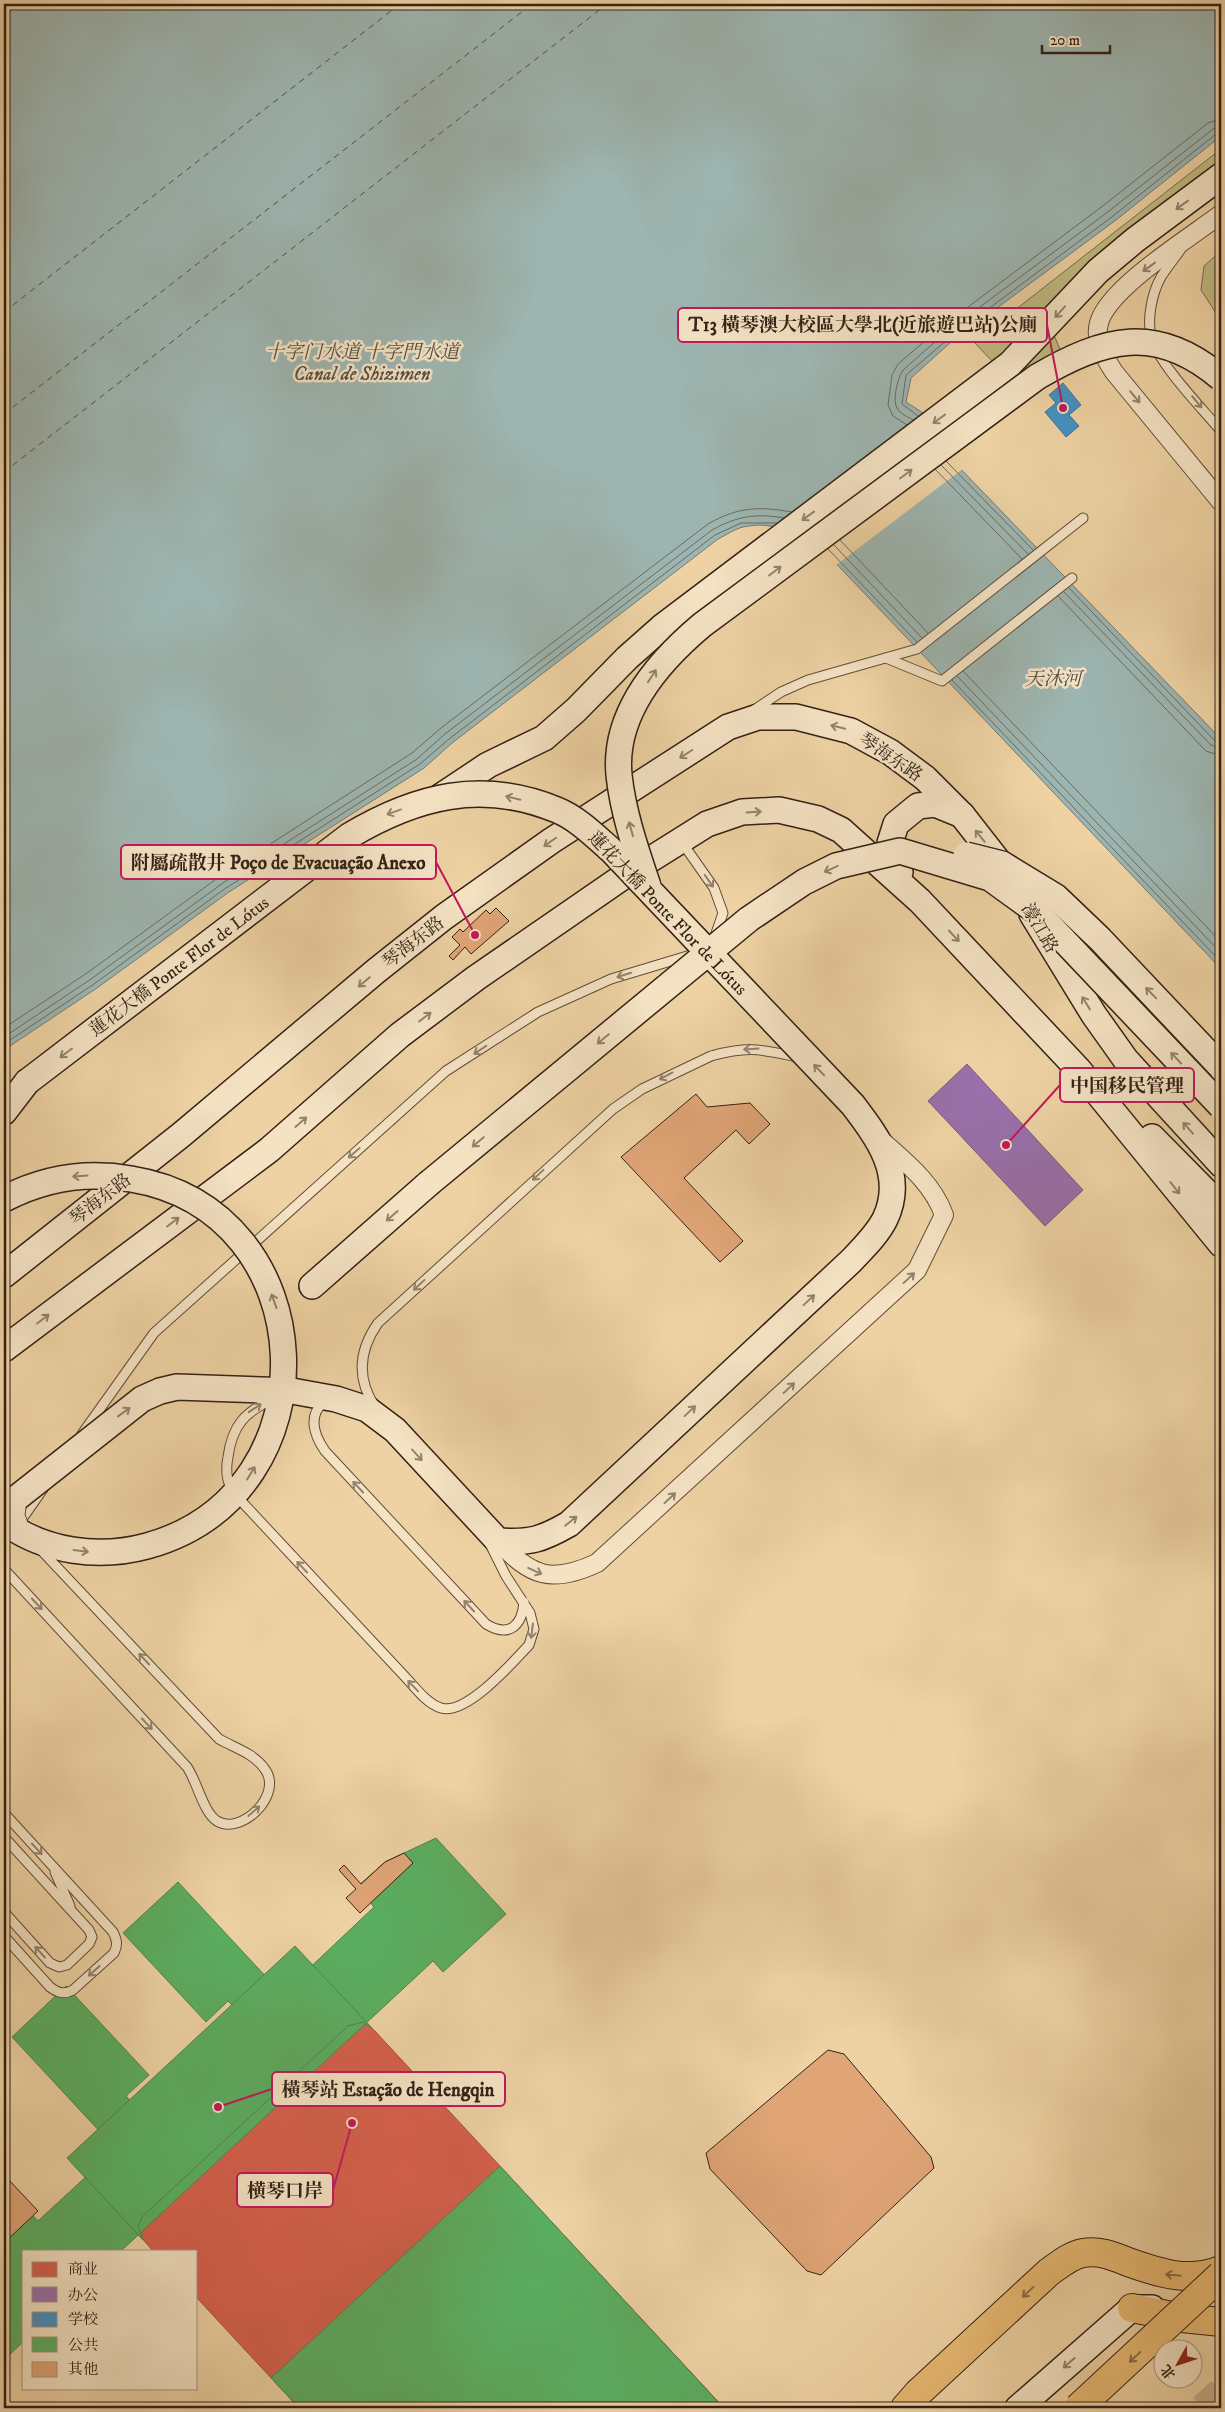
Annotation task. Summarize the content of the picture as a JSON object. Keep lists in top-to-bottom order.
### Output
{
  "streets": {
    "main road": ["琴海东路", "蓮花大橋 Ponte Flor de Lótus", "濠江路"]
  },
  "crossings": [
    ["琴海东路", "濠江路"]
  ],
  "water": ["十字门水道 十字門水道 Canal de Shizimen", "天沐河"],
  "places": [
    "T13 橫琴澳大校區大學北(近旅遊巴站)公廁",
    "附屬疏散井 Poço de Evacuação Anexo",
    "中国移民管理",
    "橫琴站 Estação de Hengqin",
    "横琴口岸"
  ],
  "legend": [
    "商业",
    "办公",
    "学校",
    "公共",
    "其他"
  ],
  "scale_bar": "20 m",
  "north": "bottom left"
}
